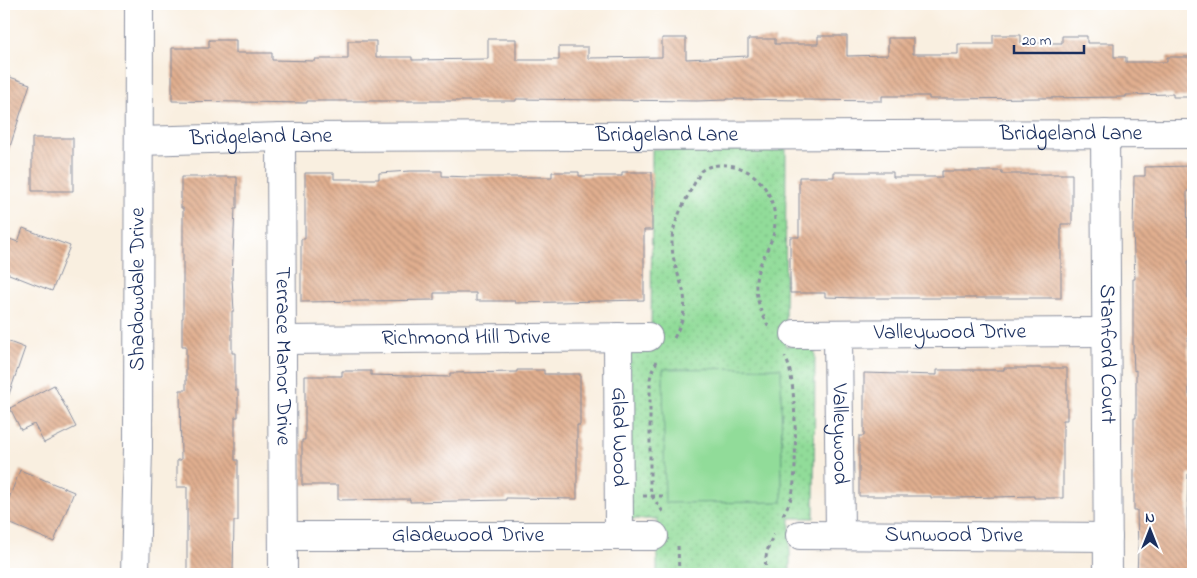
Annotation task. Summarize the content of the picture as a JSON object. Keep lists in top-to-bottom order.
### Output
{
  "streets": {
    "street": [
      "Bridgeland Lane",
      "Shadowdale Drive",
      "Valleywood Drive",
      "Richmond Hill Drive",
      "Stanford Court",
      "Terrace Manor Drive",
      "Valleywood",
      "Glad Wood",
      "Gladewood Drive",
      "Sunwood Drive"
    ]
  },
  "crossings": [
    ["Bridgeland Lane", "Shadowdale Drive"],
    ["Bridgeland Lane", "Stanford Court"],
    ["Bridgeland Lane", "Terrace Manor Drive"],
    ["Valleywood Drive", "Stanford Court"],
    ["Valleywood Drive", "Valleywood"],
    ["Richmond Hill Drive", "Terrace Manor Drive"],
    ["Richmond Hill Drive", "Glad Wood"],
    ["Stanford Court", "Sunwood Drive"],
    ["Terrace Manor Drive", "Gladewood Drive"],
    ["Valleywood", "Sunwood Drive"],
    ["Glad Wood", "Gladewood Drive"]
  ],
  "scale_bar": "20 m",
  "north": "top"
}
